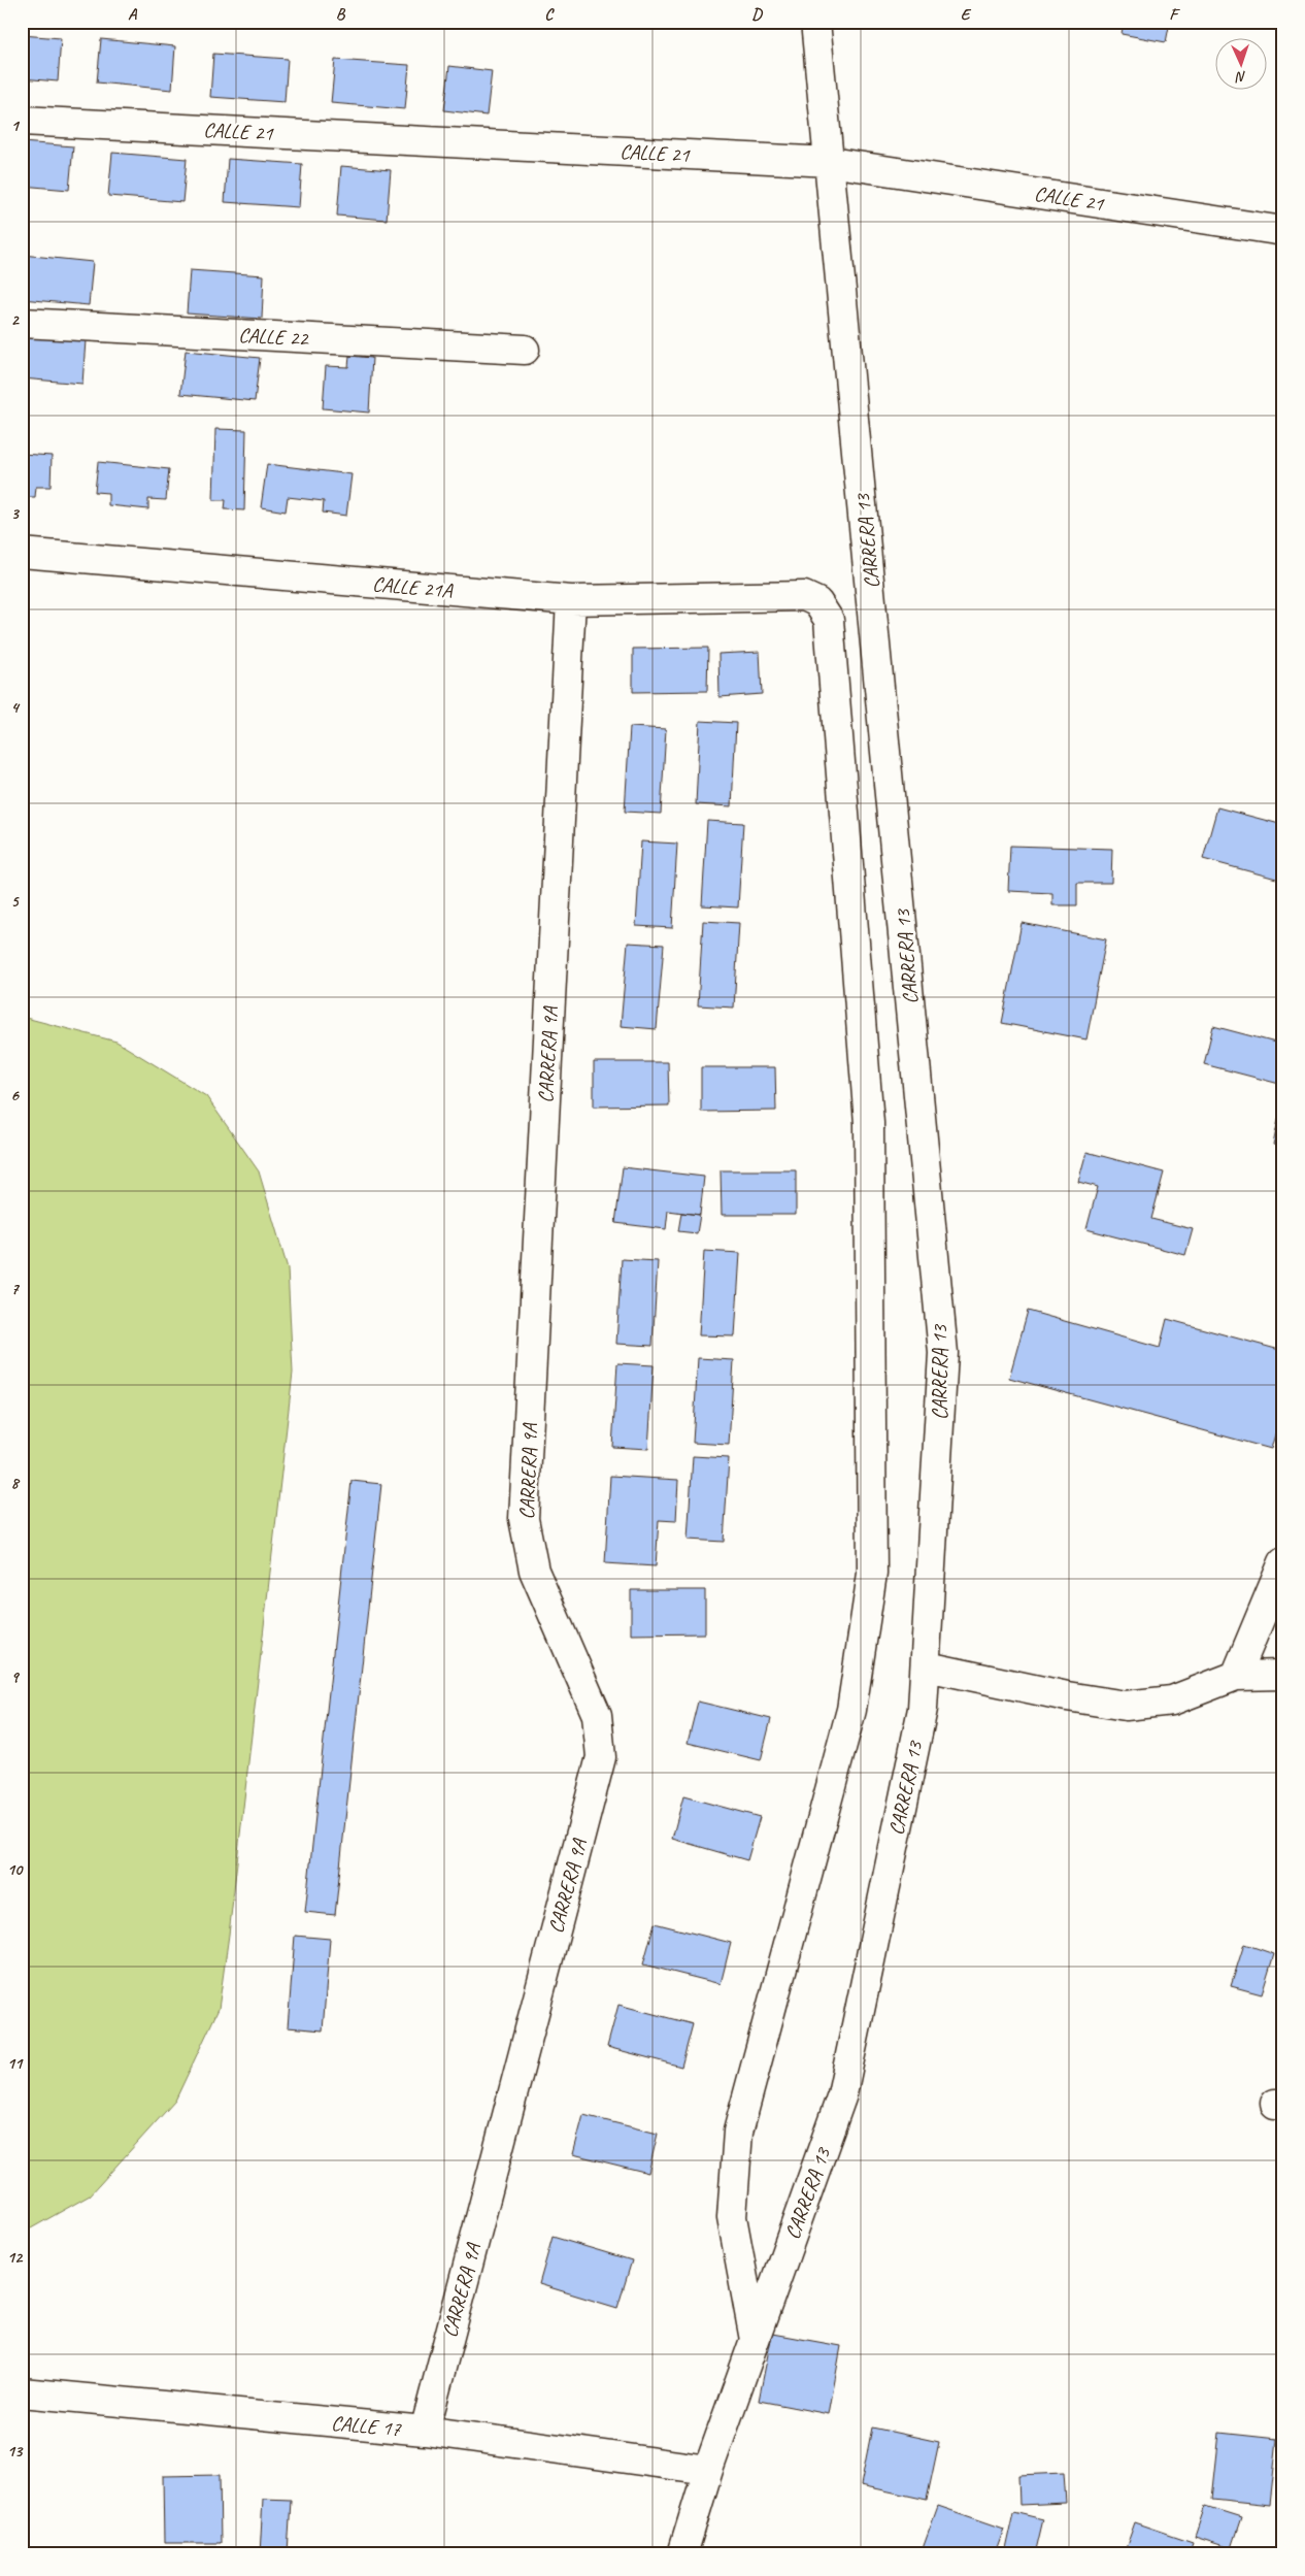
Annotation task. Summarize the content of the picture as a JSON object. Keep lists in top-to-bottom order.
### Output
{
  "streets": {
    "street": [
      "CALLE 21",
      "CALLE 22",
      "CARRERA 13",
      "CALLE 21A",
      "CARRERA 9A",
      "CALLE 17"
    ]
  },
  "crossings": [
    ["CALLE 21", "CARRERA 13"],
    ["CARRERA 13", "CALLE 21A"],
    ["CARRERA 13", "CALLE 17"],
    ["CALLE 21A", "CARRERA 9A"],
    ["CARRERA 9A", "CALLE 17"]
  ],
  "north": "bottom",
  "grid": {
    "columns": [
      "A",
      "B",
      "C",
      "D",
      "E",
      "F"
    ],
    "rows": [
      "1",
      "2",
      "3",
      "4",
      "5",
      "6",
      "7",
      "8",
      "9",
      "10",
      "11",
      "12",
      "13"
    ]
  }
}
